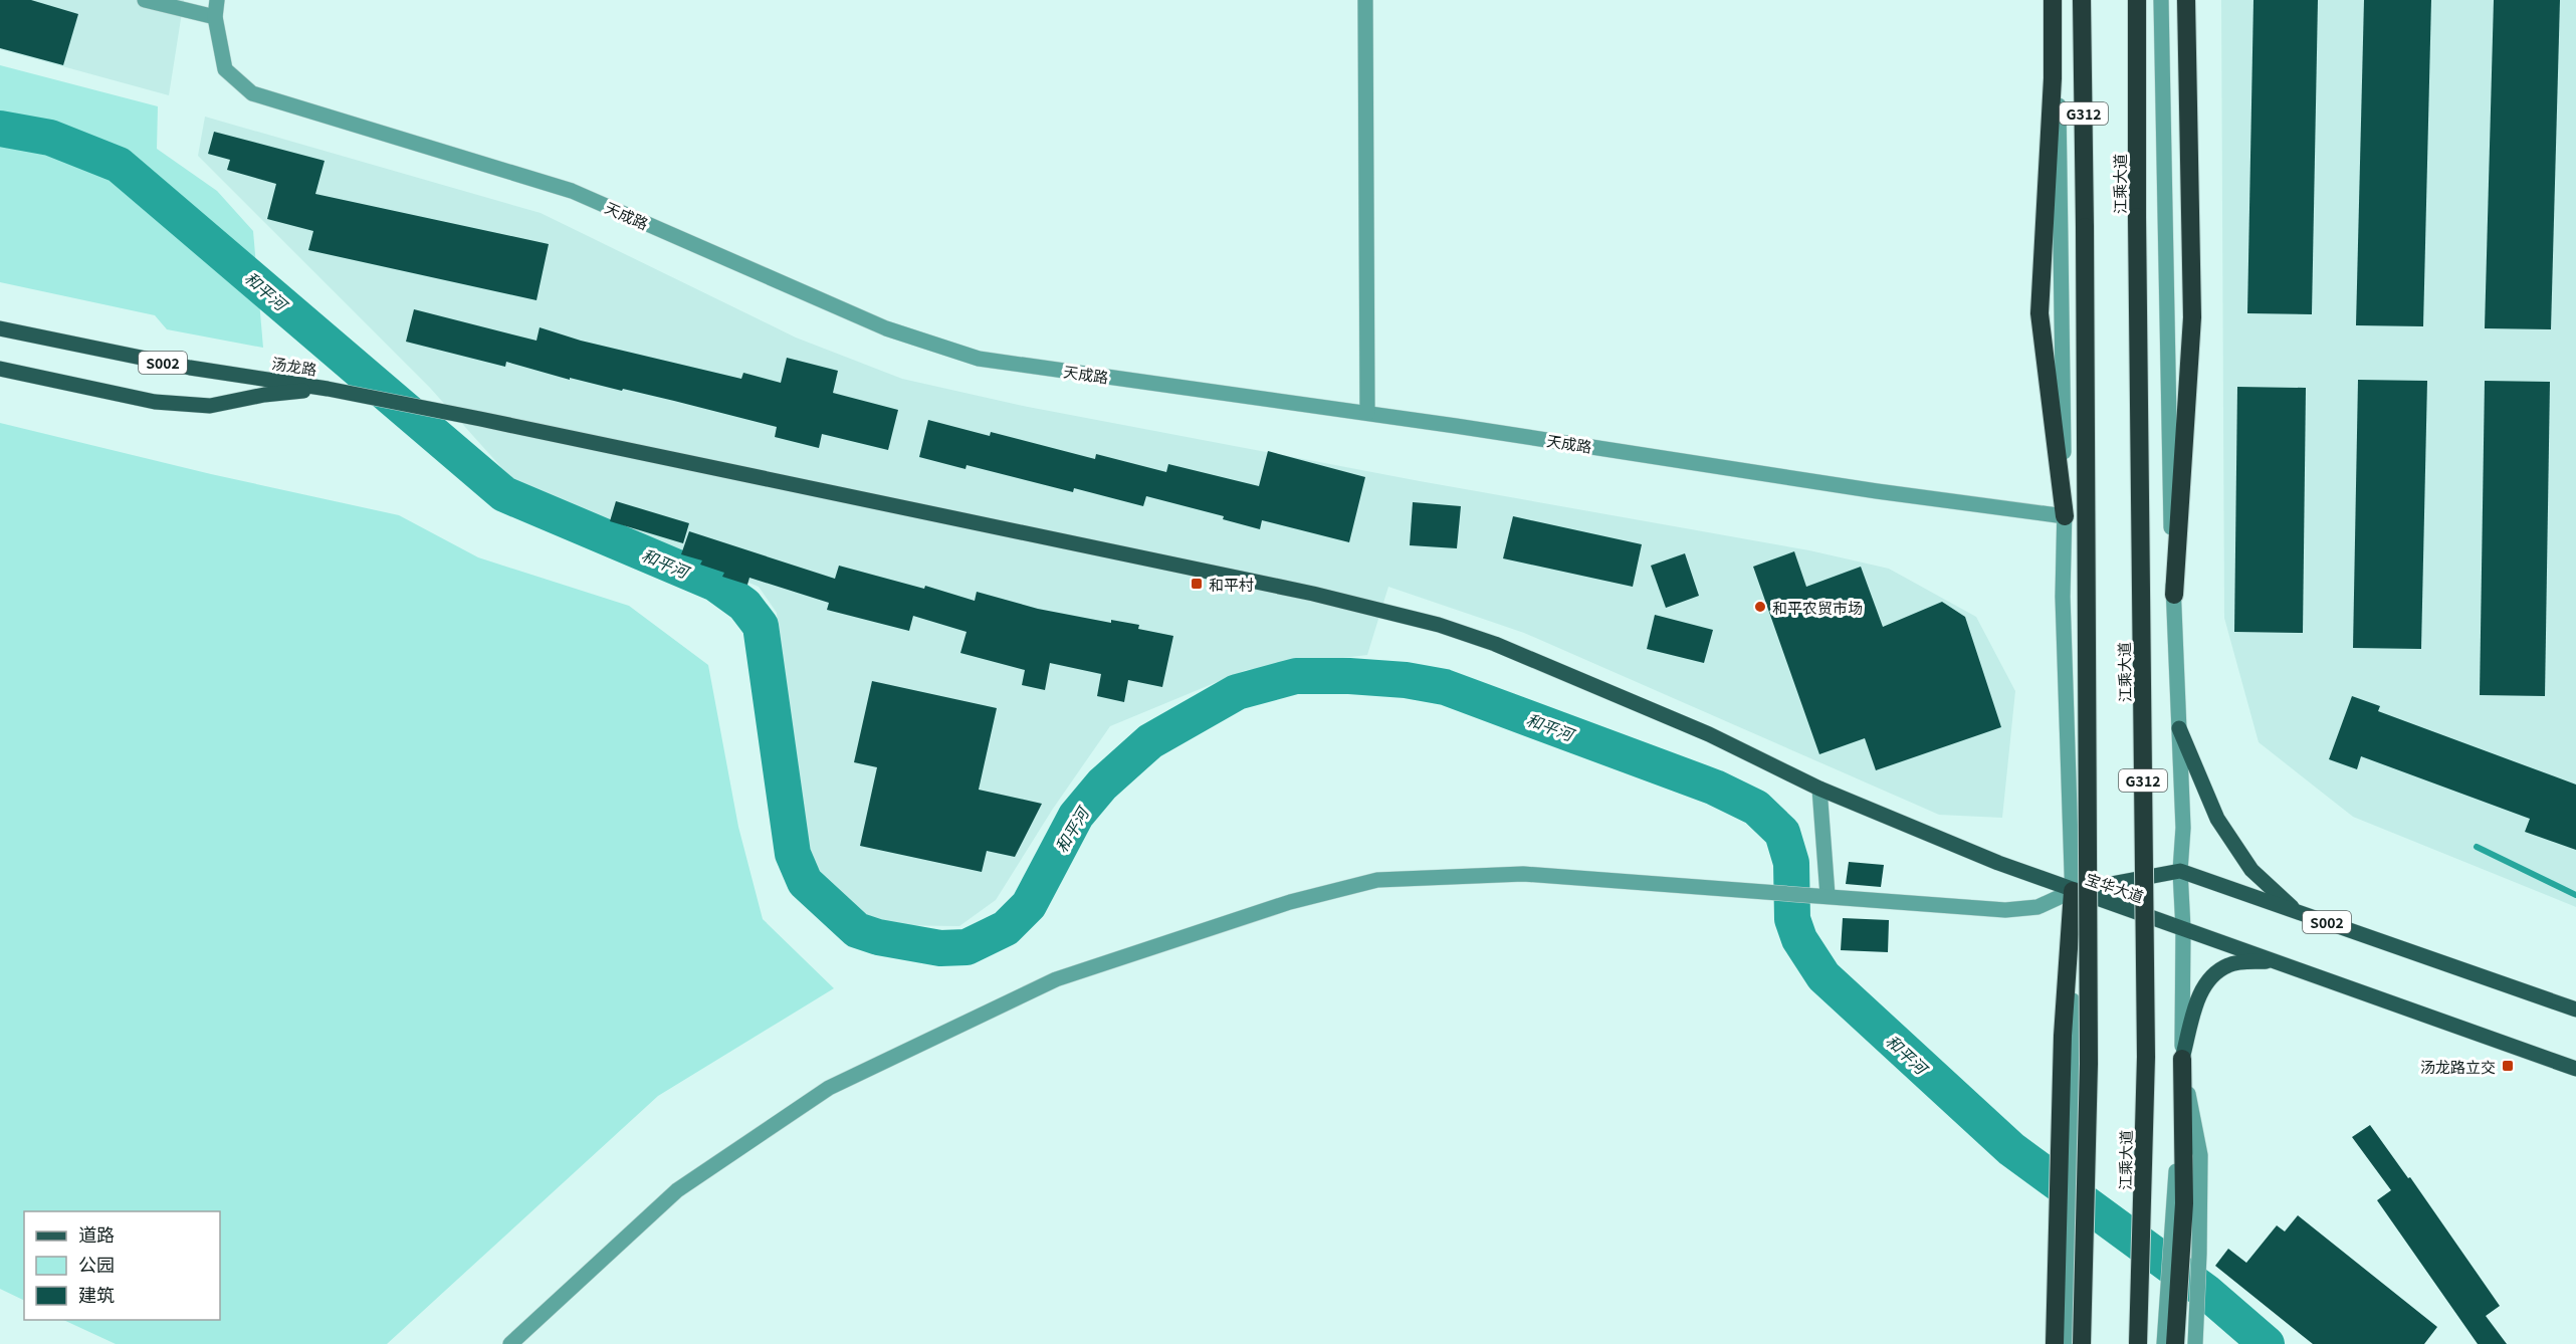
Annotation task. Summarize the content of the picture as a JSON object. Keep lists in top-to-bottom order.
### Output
{
  "streets": {
    "highway": ["G312", "江乘大道"],
    "main road": ["S002", "汤龙路", "宝华大道"],
    "street": ["天成路"]
  },
  "water": ["和平河"],
  "places": {
    "transit": ["和平村", "汤龙路立交"],
    "other": ["和平农贸市场"]
  },
  "legend": ["道路", "公园", "建筑"]
}
